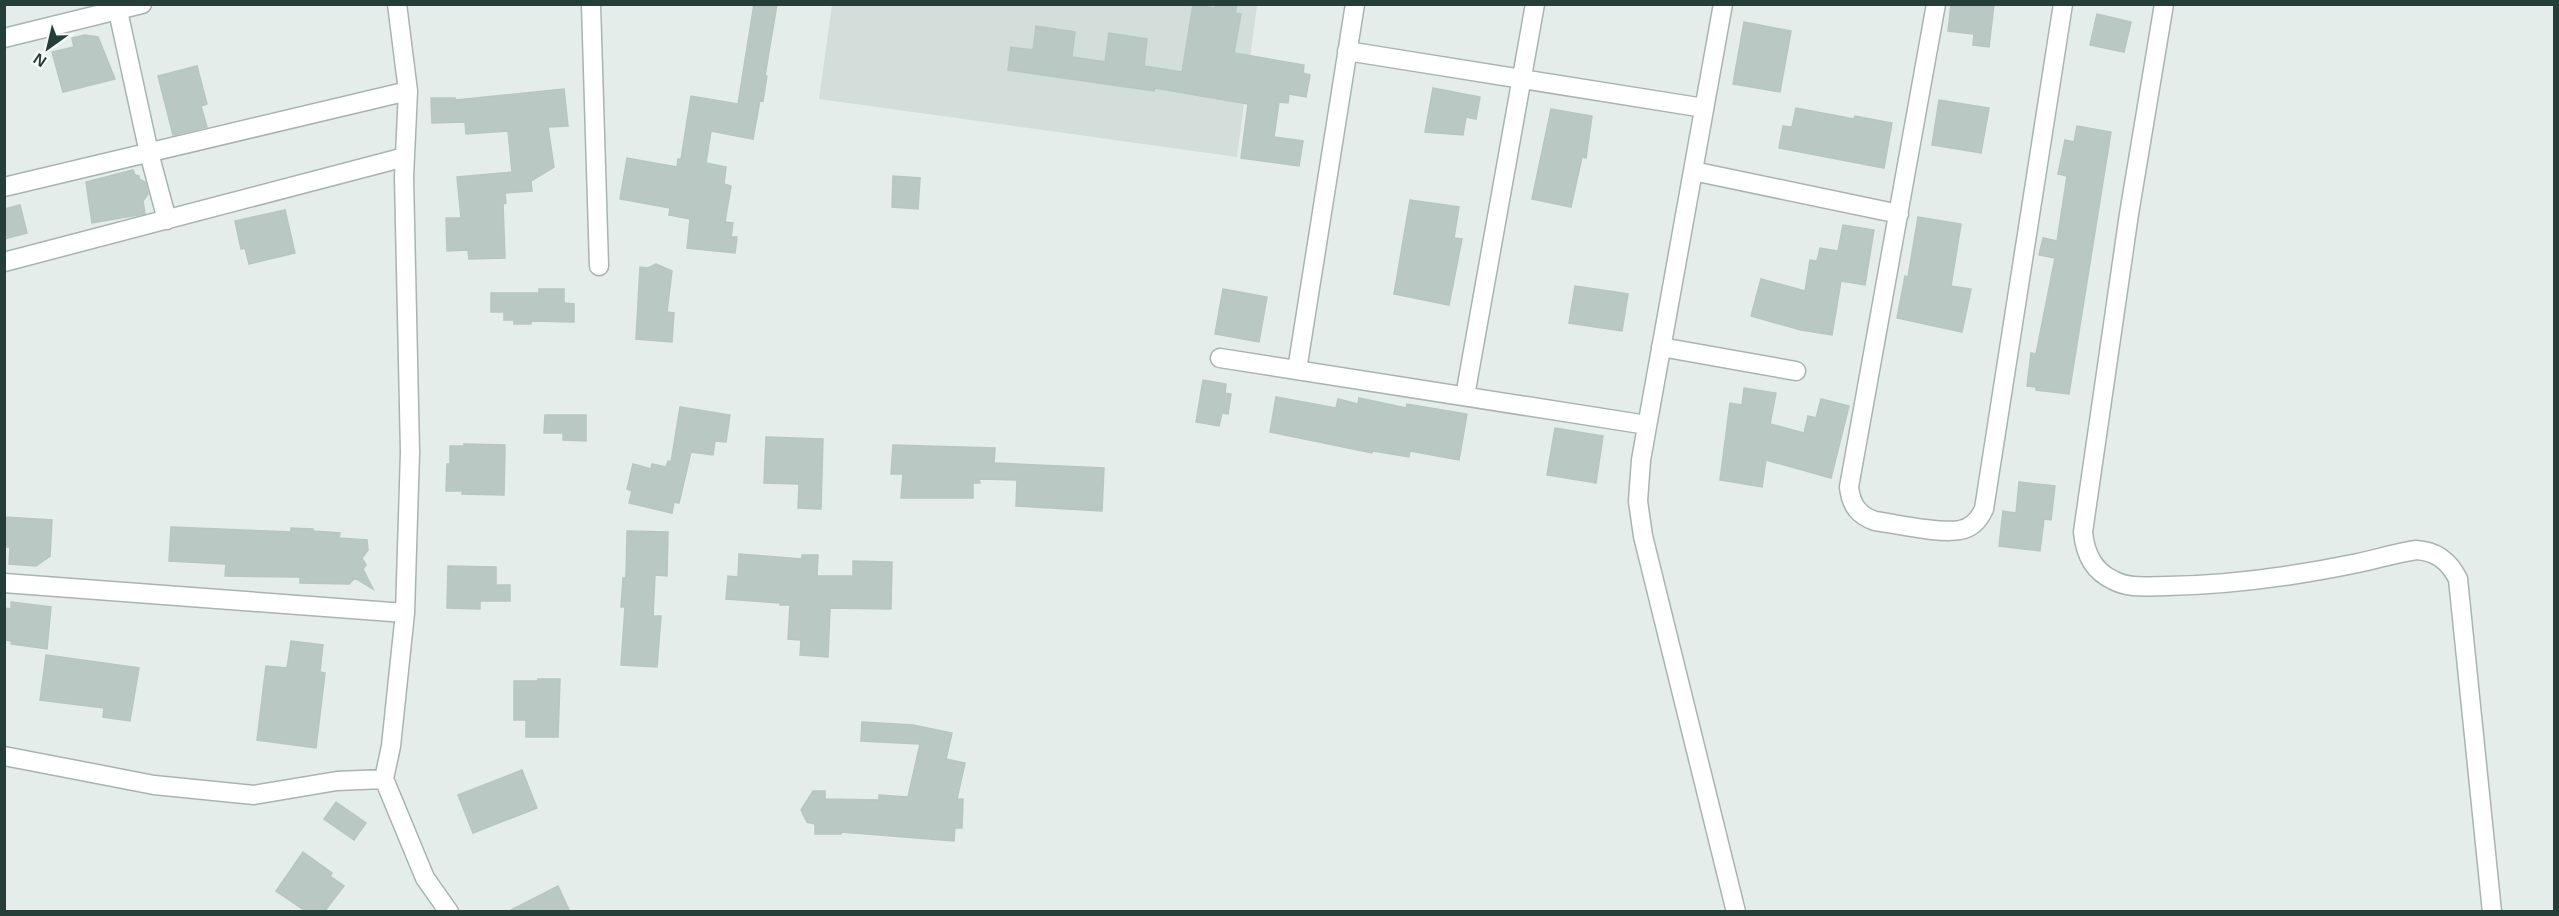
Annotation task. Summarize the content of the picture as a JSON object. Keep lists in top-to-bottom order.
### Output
{
  "north": "bottom left"
}
